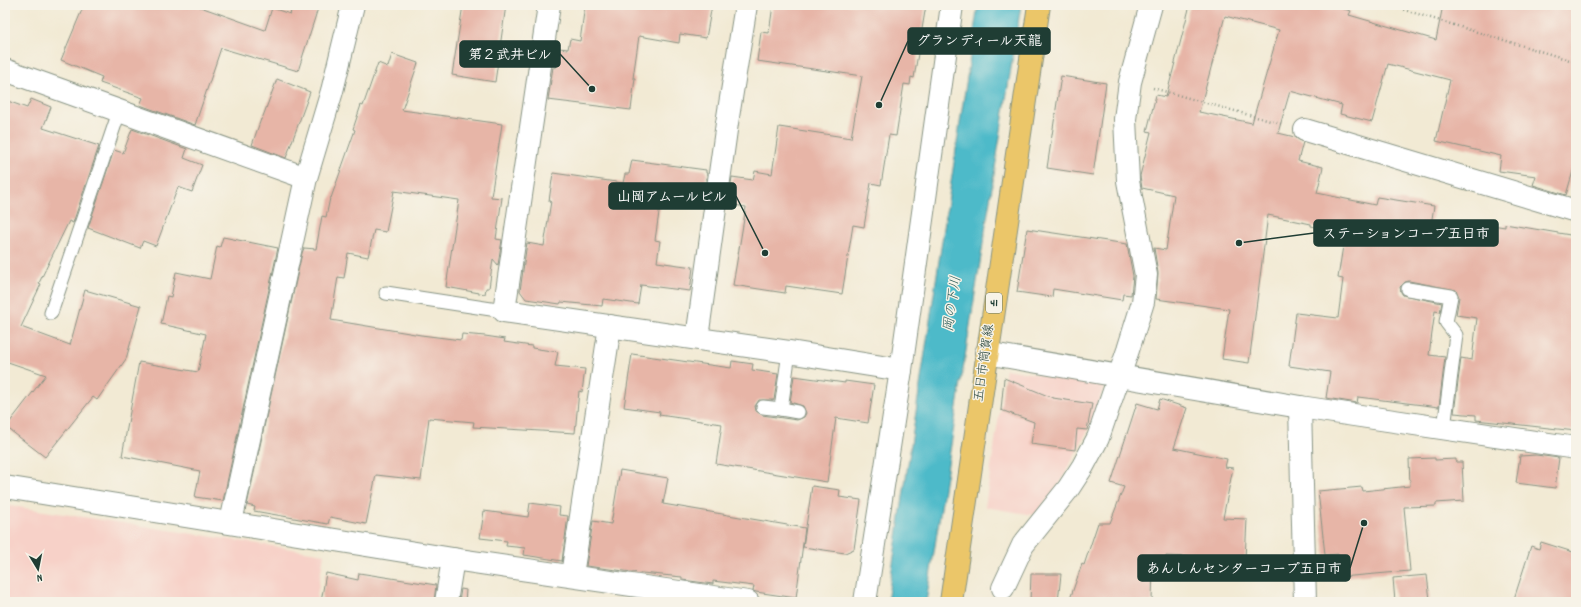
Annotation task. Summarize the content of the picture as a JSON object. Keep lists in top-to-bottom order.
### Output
{
  "streets": {
    "main road": ["41", "五日市筒賀線"]
  },
  "water": ["岡の下川"],
  "places": [
    "第２武井ビル",
    "グランディール天龍",
    "ステーションコープ五日市",
    "山岡アムールビル",
    "あんしんセンターコープ五日市"
  ],
  "north": "bottom"
}
